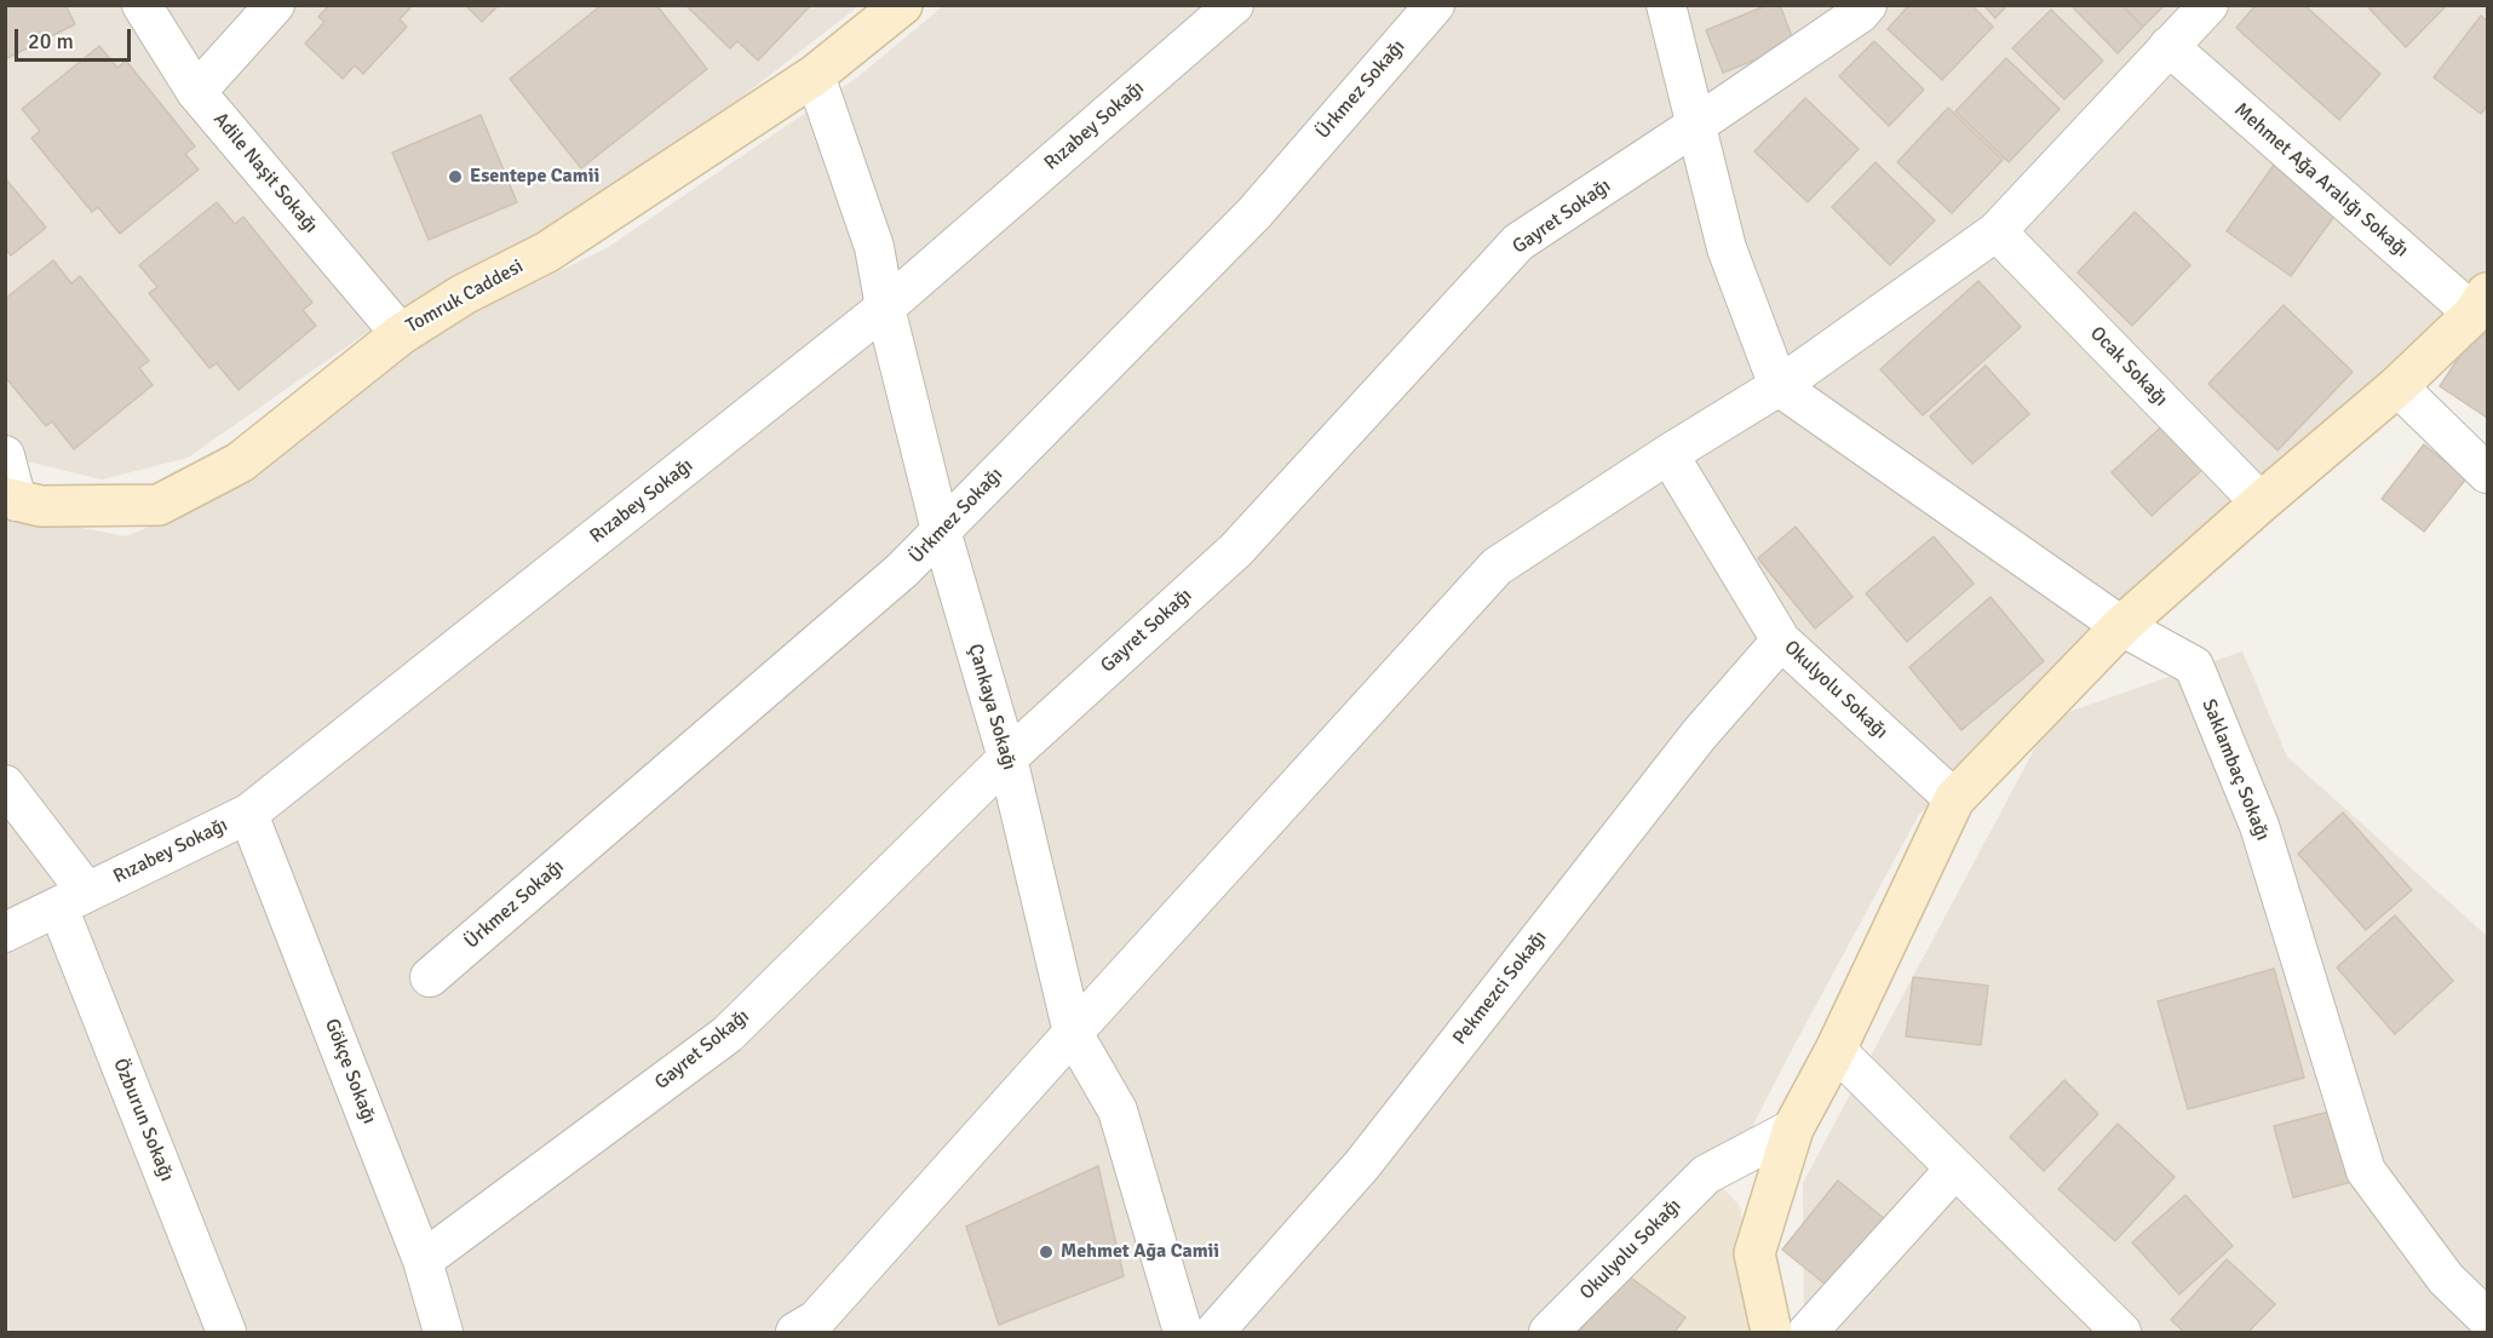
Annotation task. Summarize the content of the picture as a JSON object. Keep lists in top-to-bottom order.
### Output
{
  "streets": {
    "street": [
      "Ürkmez Sokağı",
      "Rızabey Sokağı",
      "Adile Naşit Sokağı",
      "Mehmet Ağa Aralığı Sokağı",
      "Gayret Sokağı",
      "Tomruk Caddesi",
      "Ocak Sokağı",
      "Okulyolu Sokağı",
      "Çankaya Sokağı",
      "Saklambaç Sokağı",
      "Pekmezci Sokağı",
      "Gökçe Sokağı",
      "Özburun Sokağı"
    ]
  },
  "crossings": [
    ["Ürkmez Sokağı", "Çankaya Sokağı"],
    ["Rızabey Sokağı", "Çankaya Sokağı"],
    ["Rızabey Sokağı", "Gökçe Sokağı"],
    ["Rızabey Sokağı", "Özburun Sokağı"],
    ["Adile Naşit Sokağı", "Tomruk Caddesi"],
    ["Gayret Sokağı", "Çankaya Sokağı"],
    ["Gayret Sokağı", "Gökçe Sokağı"],
    ["Tomruk Caddesi", "Çankaya Sokağı"],
    ["Okulyolu Sokağı", "Pekmezci Sokağı"]
  ],
  "places": ["Esentepe Camii", "Mehmet Ağa Camii"],
  "scale_bar": "20 m"
}
